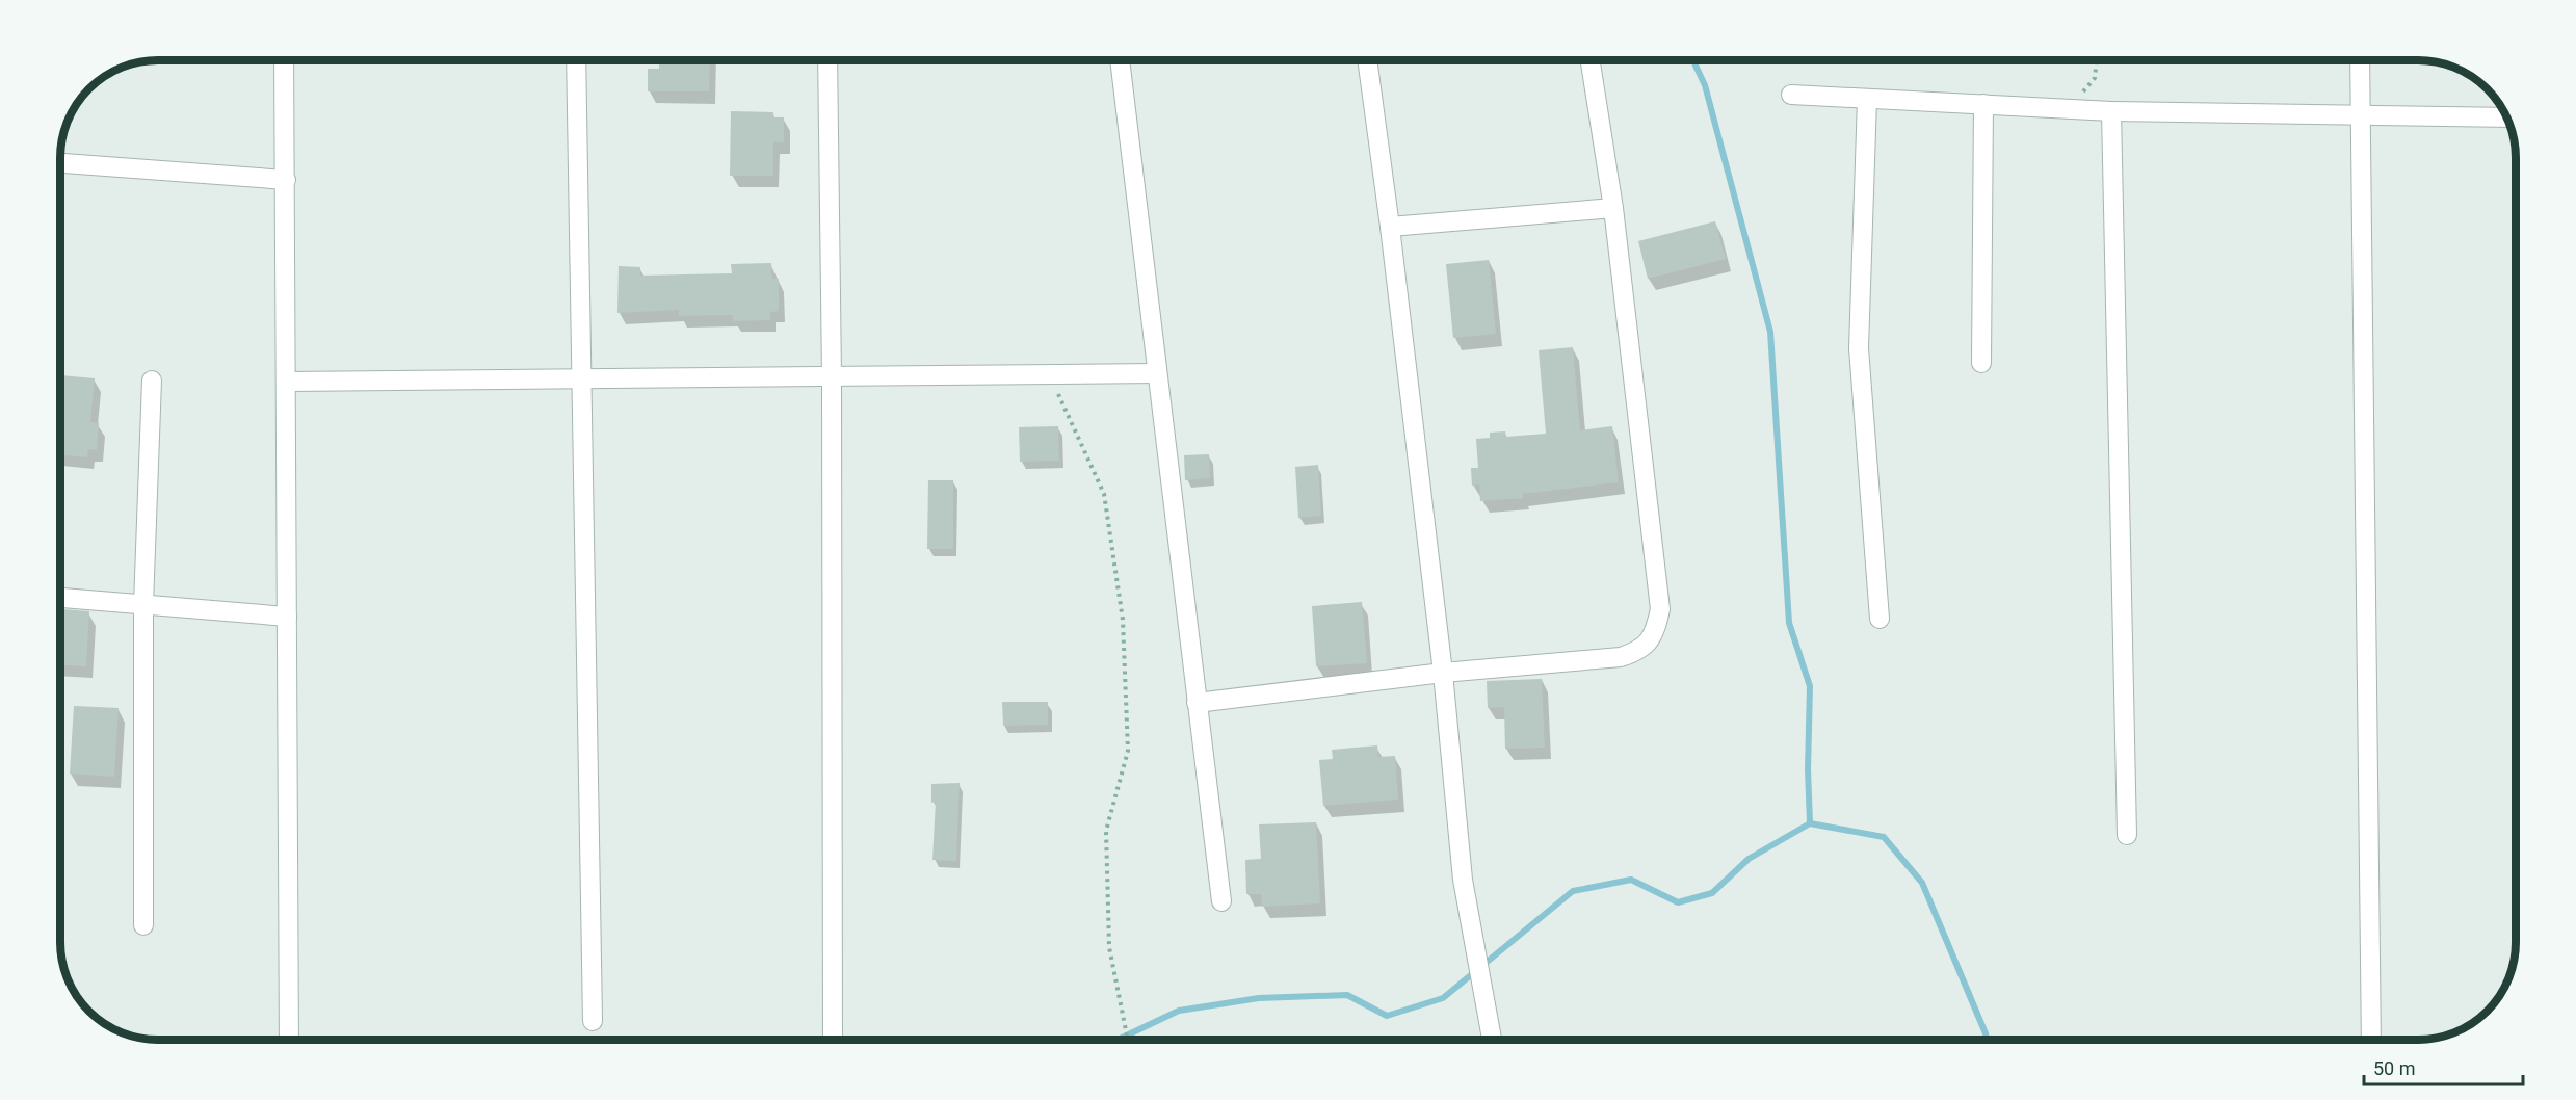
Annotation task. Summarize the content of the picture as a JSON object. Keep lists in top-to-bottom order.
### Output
{
  "scale_bar": "50 m"
}
